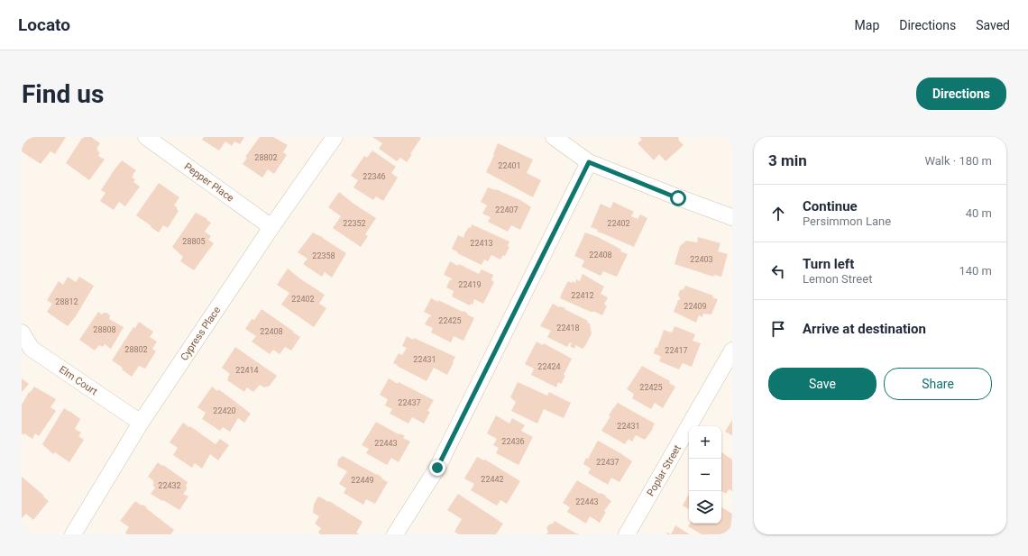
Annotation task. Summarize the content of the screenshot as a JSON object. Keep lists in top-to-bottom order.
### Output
{
  "streets": {
    "street": [
      "Pepper Place",
      "Cypress Place",
      "Elm Court",
      "Poplar Street"
    ]
  },
  "crossings": [
    ["Pepper Place", "Cypress Place"],
    ["Cypress Place", "Elm Court"]
  ],
  "house_numbers": [
    "28802",
    "22401",
    "22346",
    "22407",
    "22352",
    "22402",
    "28805",
    "22413",
    "22408",
    "22358",
    "22403",
    "22419",
    "22412",
    "22402",
    "28812",
    "22409",
    "22425",
    "22418",
    "28808",
    "22408",
    "28802",
    "22417",
    "22431",
    "22424",
    "22414",
    "22425",
    "22437",
    "22420",
    "22431",
    "22436",
    "22443",
    "22437",
    "22442",
    "22449",
    "22432",
    "22443"
  ],
  "page": {
    "header": "Locato",
    "nav": ["Map", "Directions", "Saved"],
    "buttons": [
      "Directions",
      ["Save", "Share"]
    ],
    "title": "Find us",
    "heading": ["3 min", "Walk · 180 m"],
    "list": [
      ["Continue", "Persimmon Lane", "40 m"],
      ["Turn left", "Lemon Street", "140 m"],
      "Arrive at destination"
    ],
    "map_buttons": ["+", "−"]
  }
}
